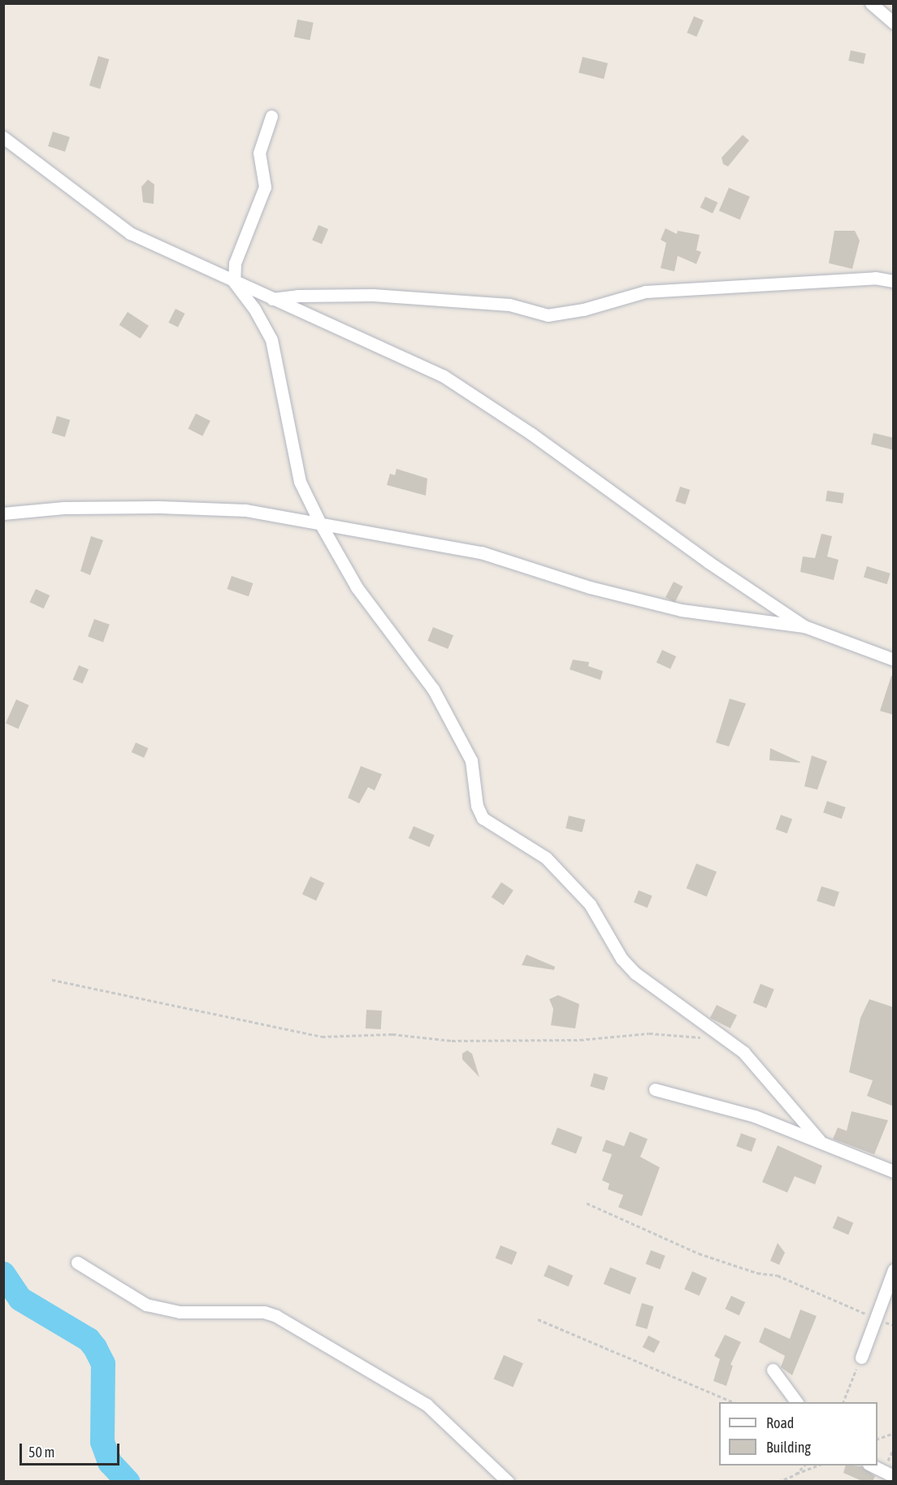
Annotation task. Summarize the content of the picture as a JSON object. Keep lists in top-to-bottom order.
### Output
{
  "legend": ["Road", "Building"],
  "scale_bar": "50 m"
}
